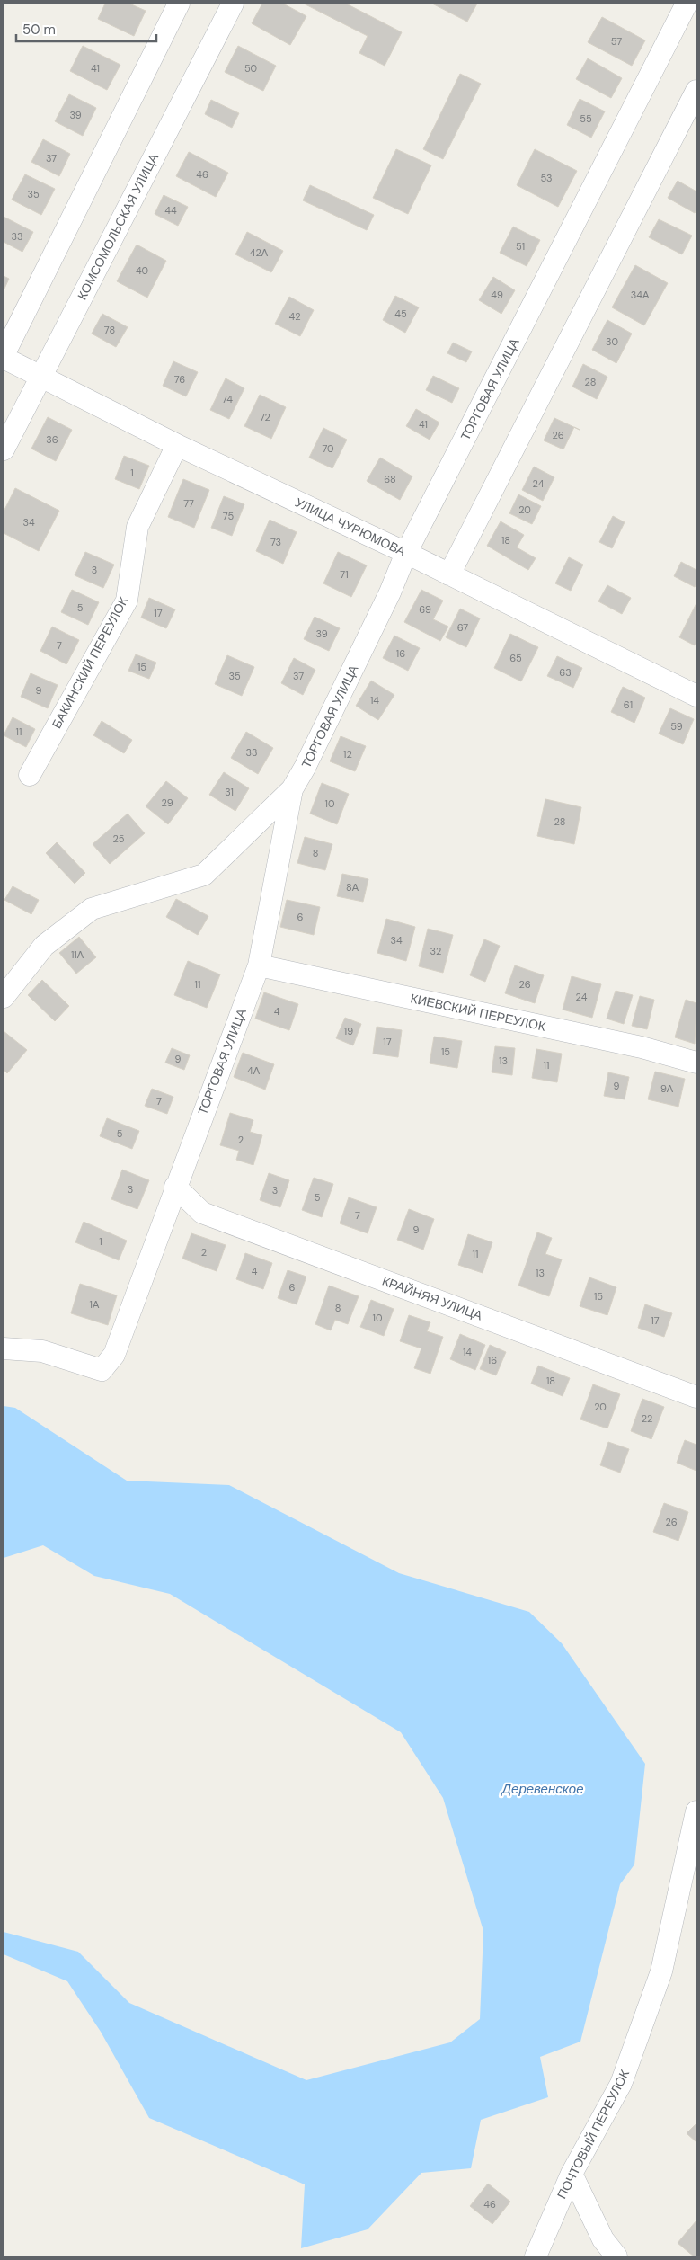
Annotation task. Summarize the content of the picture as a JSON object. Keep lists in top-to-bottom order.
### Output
{
  "streets": {
    "street": [
      "КОМСОМОЛЬСКАЯ УЛИЦА",
      "ТОРГОВАЯ УЛИЦА",
      "УЛИЦА ЧУРЮМОВА",
      "БАКИНСКИЙ ПЕРЕУЛОК",
      "КИЕВСКИЙ ПЕРЕУЛОК",
      "КРАЙНЯЯ УЛИЦА",
      "ПОЧТОВЫЙ ПЕРЕУЛОК"
    ]
  },
  "crossings": [
    ["КОМСОМОЛЬСКАЯ УЛИЦА", "УЛИЦА ЧУРЮМОВА"],
    ["ТОРГОВАЯ УЛИЦА", "УЛИЦА ЧУРЮМОВА"],
    ["ТОРГОВАЯ УЛИЦА", "КИЕВСКИЙ ПЕРЕУЛОК"],
    ["ТОРГОВАЯ УЛИЦА", "КРАЙНЯЯ УЛИЦА"],
    ["УЛИЦА ЧУРЮМОВА", "БАКИНСКИЙ ПЕРЕУЛОК"]
  ],
  "water": ["Деревенское"],
  "house_numbers": [
    "57",
    "41",
    "50",
    "39",
    "55",
    "37",
    "46",
    "53",
    "35",
    "44",
    "33",
    "51",
    "42А",
    "40",
    "49",
    "34А",
    "45",
    "42",
    "78",
    "30",
    "76",
    "28",
    "74",
    "72",
    "41",
    "26",
    "36",
    "70",
    "1",
    "68",
    "24",
    "77",
    "20",
    "75",
    "34",
    "18",
    "73",
    "3",
    "71",
    "5",
    "69",
    "17",
    "67",
    "39",
    "7",
    "16",
    "65",
    "15",
    "63",
    "35",
    "37",
    "9",
    "14",
    "61",
    "59",
    "11",
    "33",
    "12",
    "31",
    "29",
    "10",
    "28",
    "25",
    "8",
    "8А",
    "6",
    "34",
    "32",
    "11А",
    "11",
    "26",
    "24",
    "4",
    "19",
    "17",
    "15",
    "9",
    "13",
    "11",
    "4А",
    "9",
    "9А",
    "7",
    "5",
    "2",
    "3",
    "3",
    "5",
    "7",
    "9",
    "1",
    "2",
    "11",
    "4",
    "13",
    "6",
    "15",
    "1А",
    "8",
    "10",
    "17",
    "14",
    "16",
    "18",
    "20",
    "22",
    "26",
    "46"
  ],
  "scale_bar": "50 m"
}
